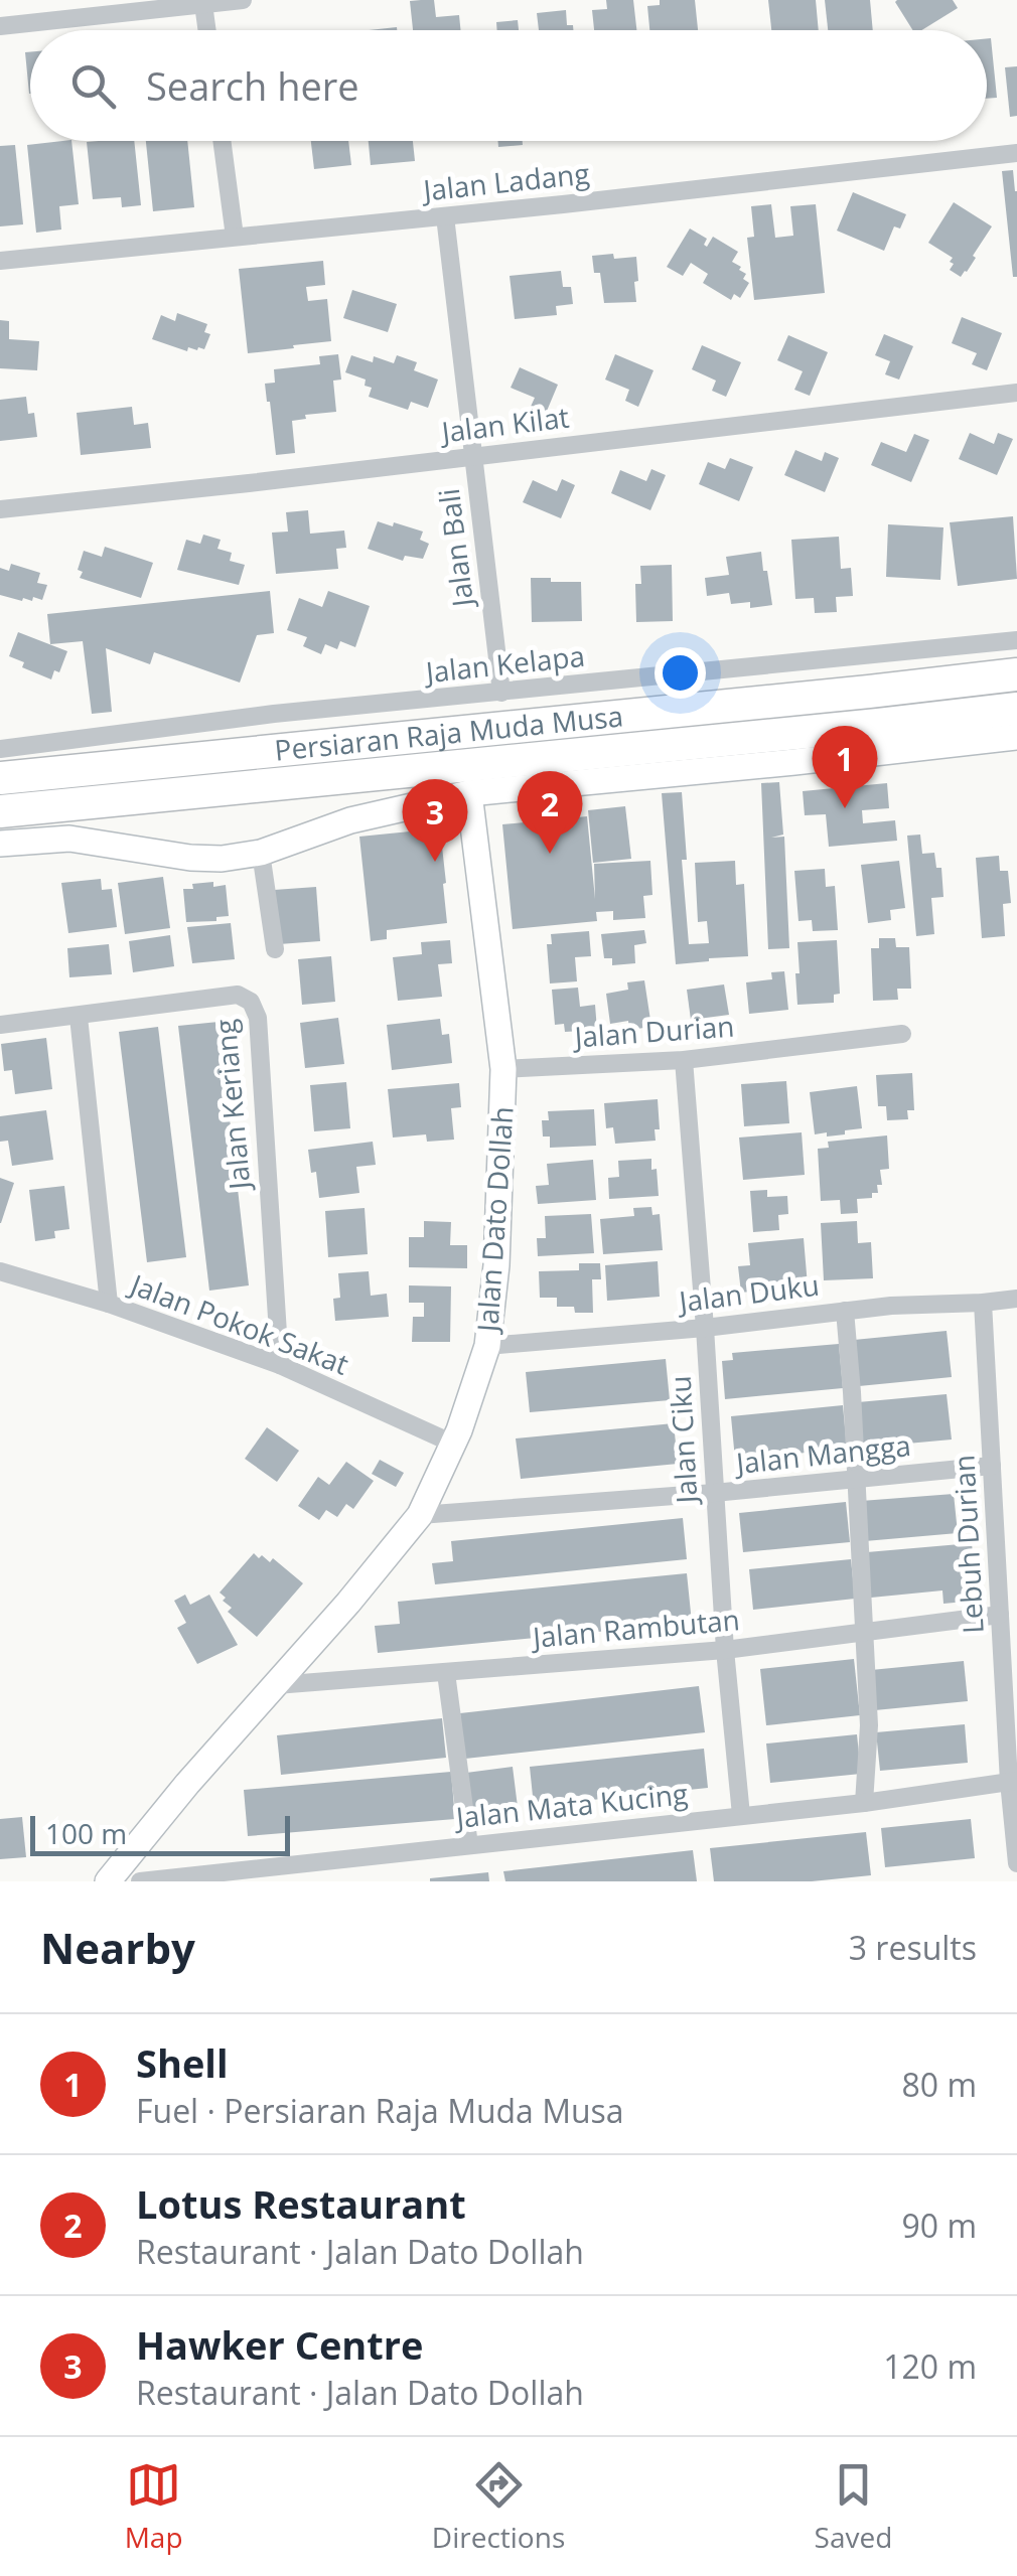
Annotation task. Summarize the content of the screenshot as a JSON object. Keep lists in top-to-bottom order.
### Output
{
  "streets": {
    "highway": ["Persiaran Raja Muda Musa"],
    "street": [
      "Jalan Ladang",
      "Jalan Kilat",
      "Jalan Bali",
      "Jalan Kelapa",
      "Jalan Durian",
      "Jalan Keriang",
      "Jalan Dato Dollah",
      "Jalan Duku",
      "Jalan Pokok Sakat",
      "Jalan Ciku",
      "Jalan Mangga",
      "Lebuh Durian",
      "Jalan Rambutan",
      "Jalan Mata Kucing"
    ]
  },
  "crossings": [
    ["Jalan Ladang", "Jalan Bali"],
    ["Jalan Kilat", "Jalan Bali"],
    ["Jalan Bali", "Jalan Kelapa"],
    ["Jalan Durian", "Jalan Dato Dollah"],
    ["Jalan Durian", "Jalan Ciku"],
    ["Jalan Keriang", "Jalan Pokok Sakat"],
    ["Jalan Dato Dollah", "Jalan Duku"],
    ["Jalan Dato Dollah", "Jalan Pokok Sakat"],
    ["Jalan Dato Dollah", "Jalan Mangga"],
    ["Jalan Dato Dollah", "Jalan Rambutan"],
    ["Jalan Duku", "Jalan Ciku"],
    ["Jalan Duku", "Lebuh Durian"],
    ["Jalan Ciku", "Jalan Mangga"],
    ["Jalan Ciku", "Jalan Rambutan"],
    ["Jalan Ciku", "Jalan Mata Kucing"],
    ["Jalan Mangga", "Lebuh Durian"],
    ["Lebuh Durian", "Jalan Rambutan"],
    ["Lebuh Durian", "Jalan Mata Kucing"]
  ],
  "scale_bar": "100 m",
  "page": {
    "search": "Search here",
    "pins": ["1", "2", "3"],
    "scale": "100 m",
    "heading": ["Nearby", "3 results"],
    "list": [
      {
        "mark": "1",
        "name": "Shell",
        "note": "Fuel · Persiaran Raja Muda Musa",
        "value": "80 m"
      },
      {
        "mark": "2",
        "name": "Lotus Restaurant",
        "note": "Restaurant · Jalan Dato Dollah",
        "value": "90 m"
      },
      {
        "mark": "3",
        "name": "Hawker Centre",
        "note": "Restaurant · Jalan Dato Dollah",
        "value": "120 m"
      }
    ],
    "nav": ["Map", "Directions", "Saved"]
  }
}
